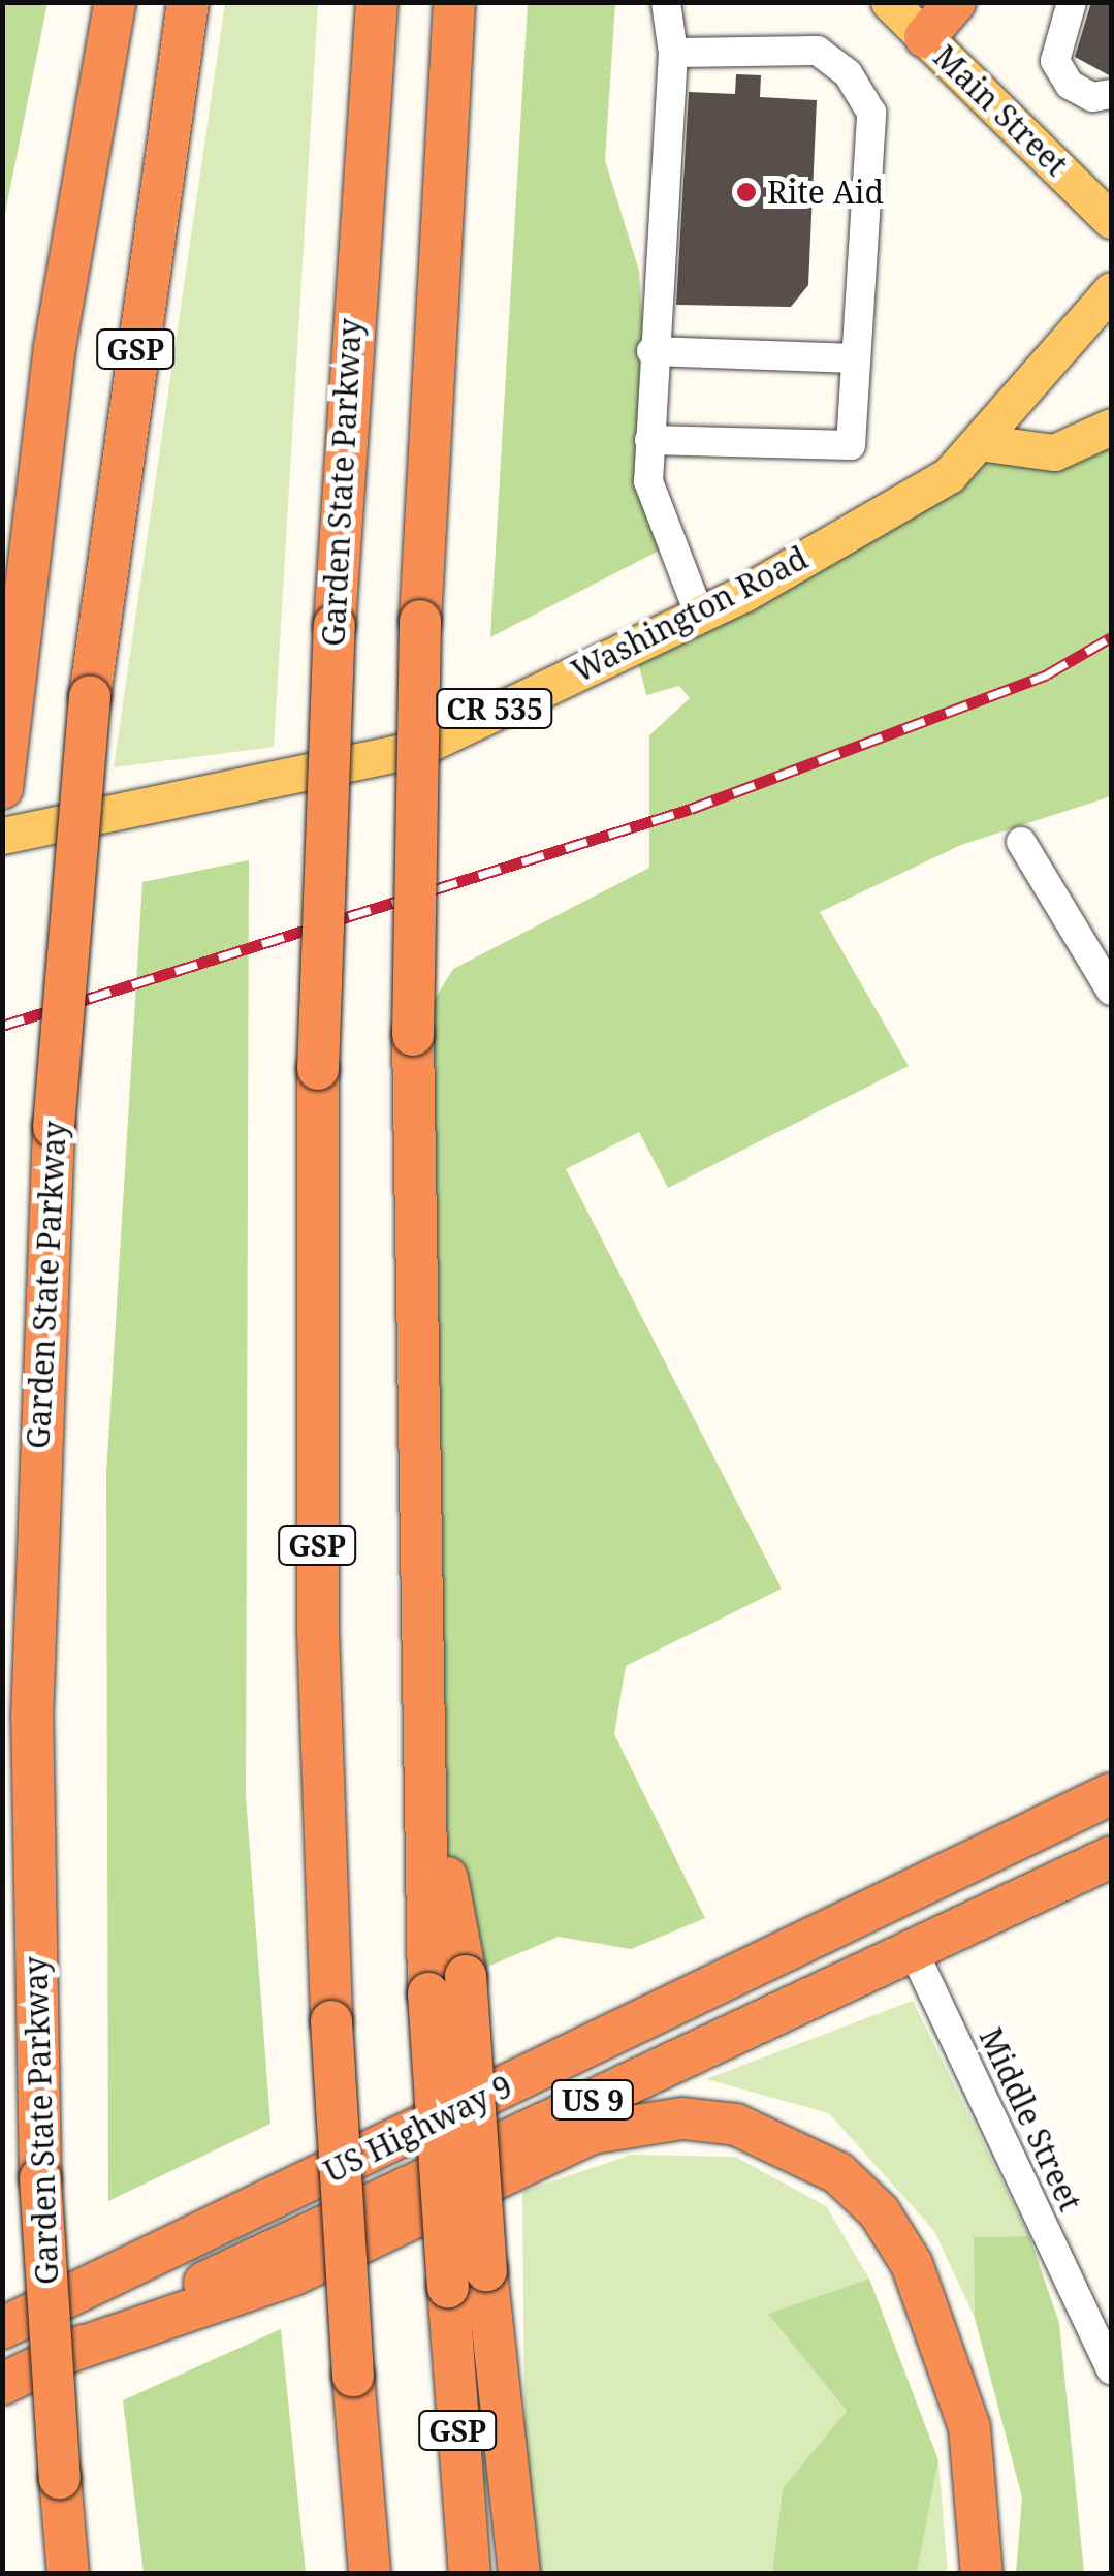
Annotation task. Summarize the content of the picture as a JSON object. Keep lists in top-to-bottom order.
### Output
{
  "streets": {
    "highway": [
      "GSP",
      "Garden State Parkway",
      "US 9",
      "US Highway 9"
    ],
    "main road": ["Main Street", "Washington Road", "CR 535"],
    "street": ["Middle Street"]
  },
  "crossings": [
    ["Middle Street", "US Highway 9"]
  ],
  "places": ["Rite Aid"]
}
